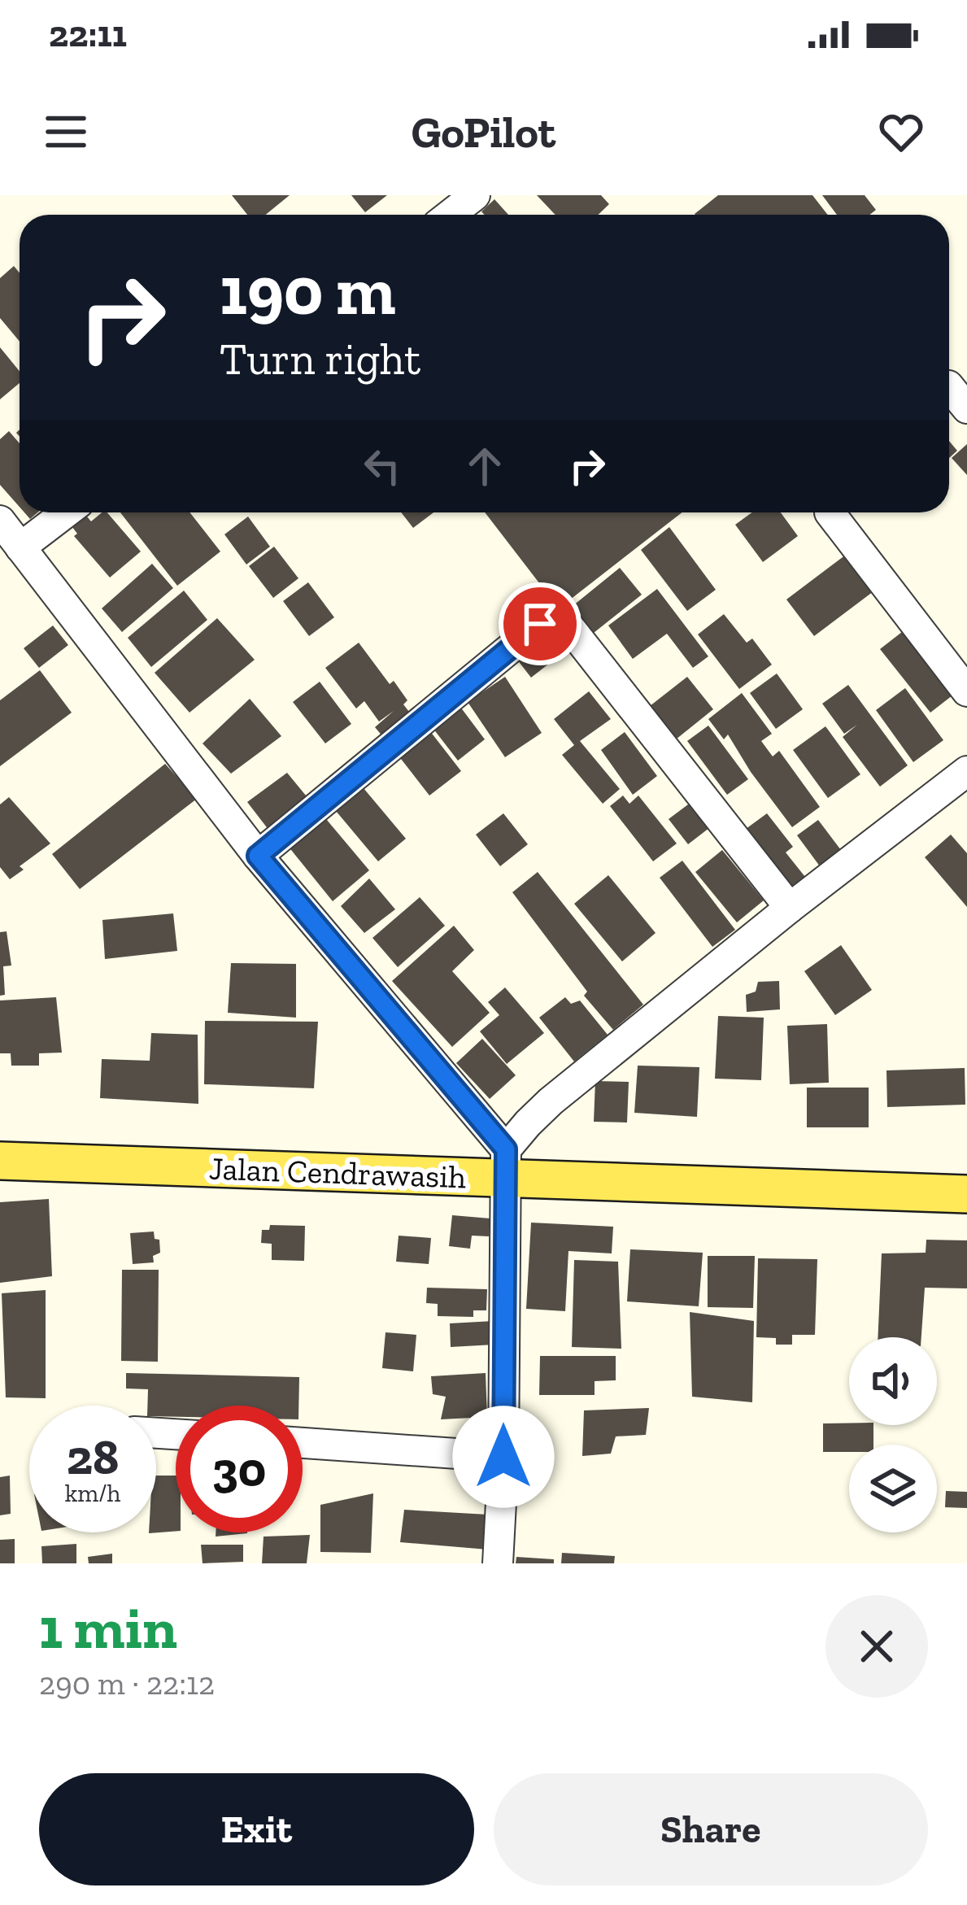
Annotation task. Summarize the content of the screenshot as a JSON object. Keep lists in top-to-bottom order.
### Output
{
  "streets": {
    "main road": ["Jalan Cendrawasih"]
  },
  "page": {
    "status": "22:11",
    "header": "GoPilot",
    "turn": ["190 m", "Turn right"],
    "speed": "28 km/h",
    "limit": "30",
    "heading": ["1 min", "290 m · 22:12"],
    "buttons": ["Exit", "Share"]
  }
}
